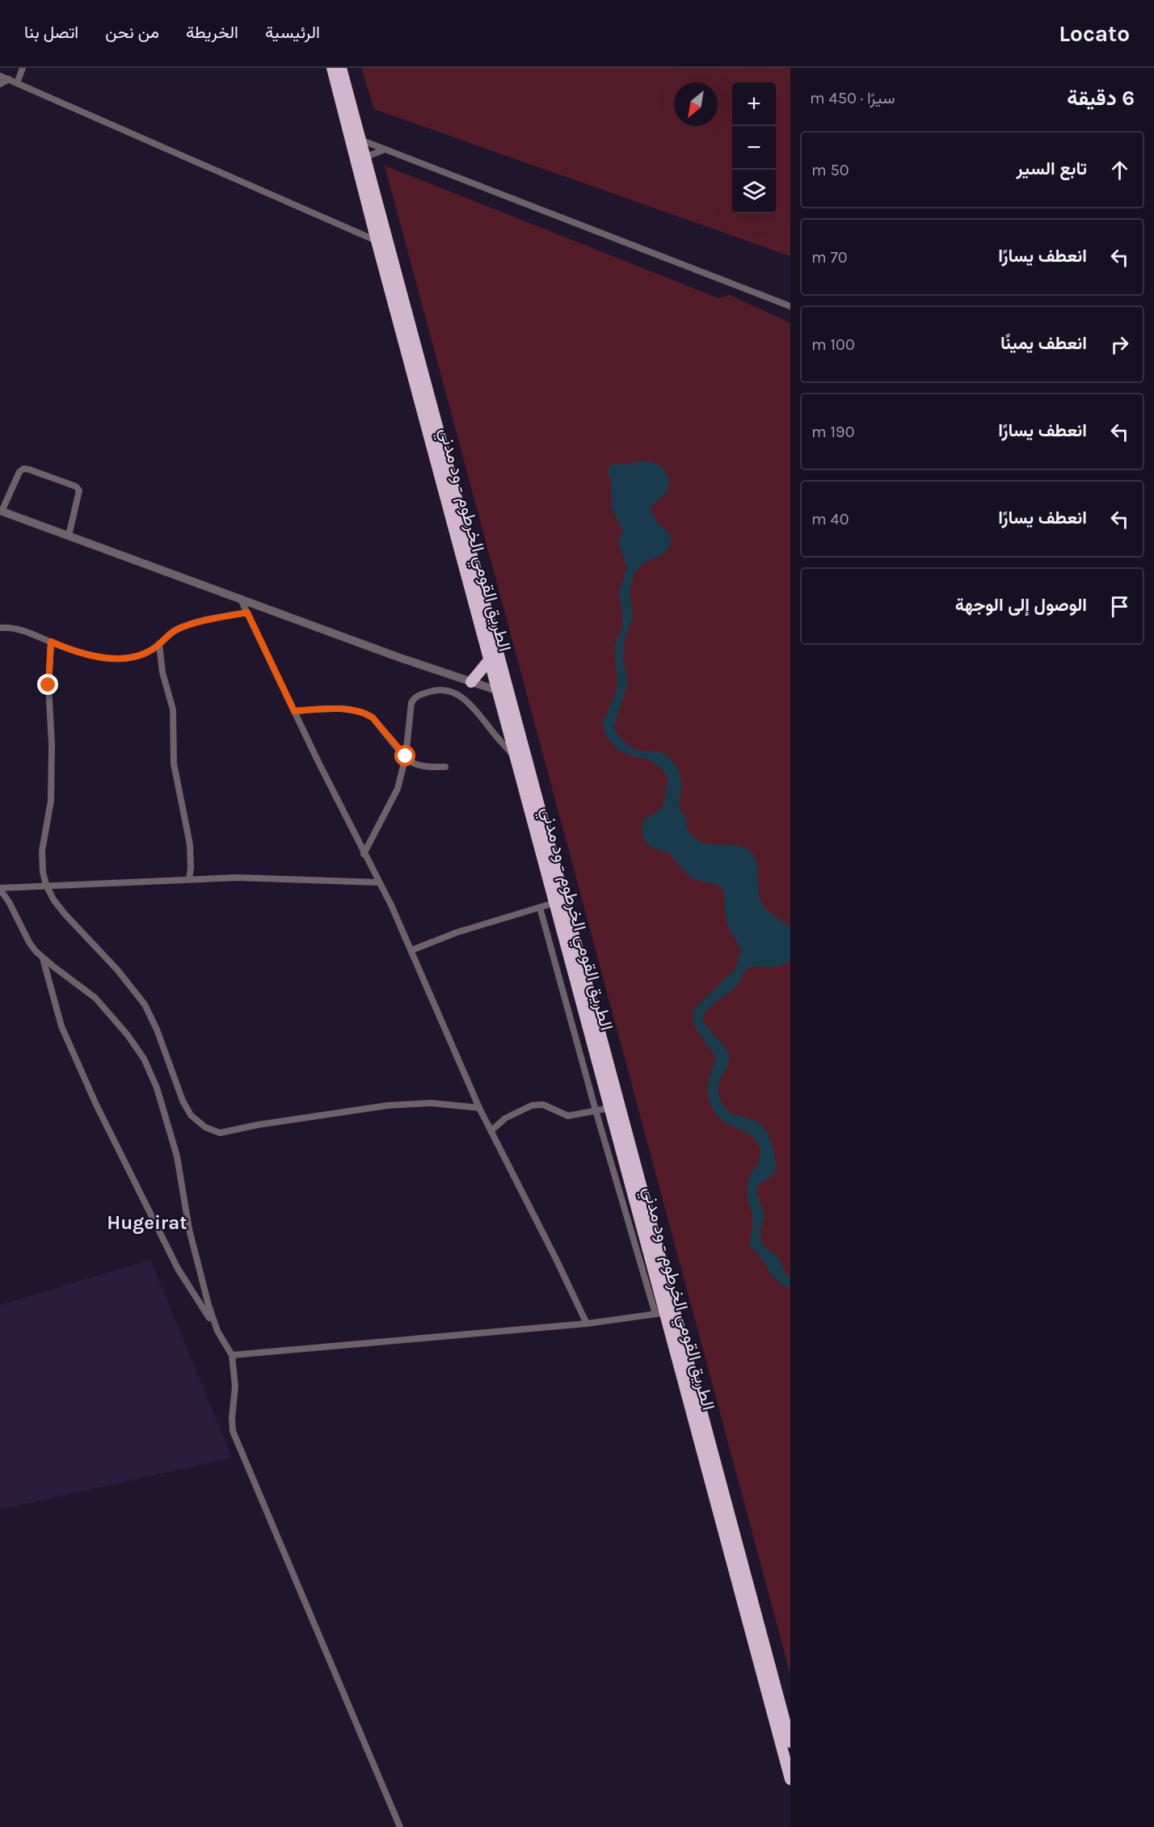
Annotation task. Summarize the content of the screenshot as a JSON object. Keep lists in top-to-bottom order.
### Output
{
  "streets": {
    "highway": ["الطريق القومي الخرطوم - ود مدني"]
  },
  "districts": ["Hugeirat"],
  "north": "bottom left",
  "page": {
    "header": "Locato",
    "nav": [
      "الرئيسية",
      "الخريطة",
      "من نحن",
      "اتصل بنا"
    ],
    "heading": ["6 دقيقة", "سيرًا · 450 m"],
    "map_buttons": ["+", "−"],
    "list": [
      ["تابع السير", "50 m"],
      ["انعطف يسارًا", "70 m"],
      ["انعطف يمينًا", "100 m"],
      ["انعطف يسارًا", "190 m"],
      ["انعطف يسارًا", "40 m"],
      "الوصول إلى الوجهة"
    ]
  }
}
